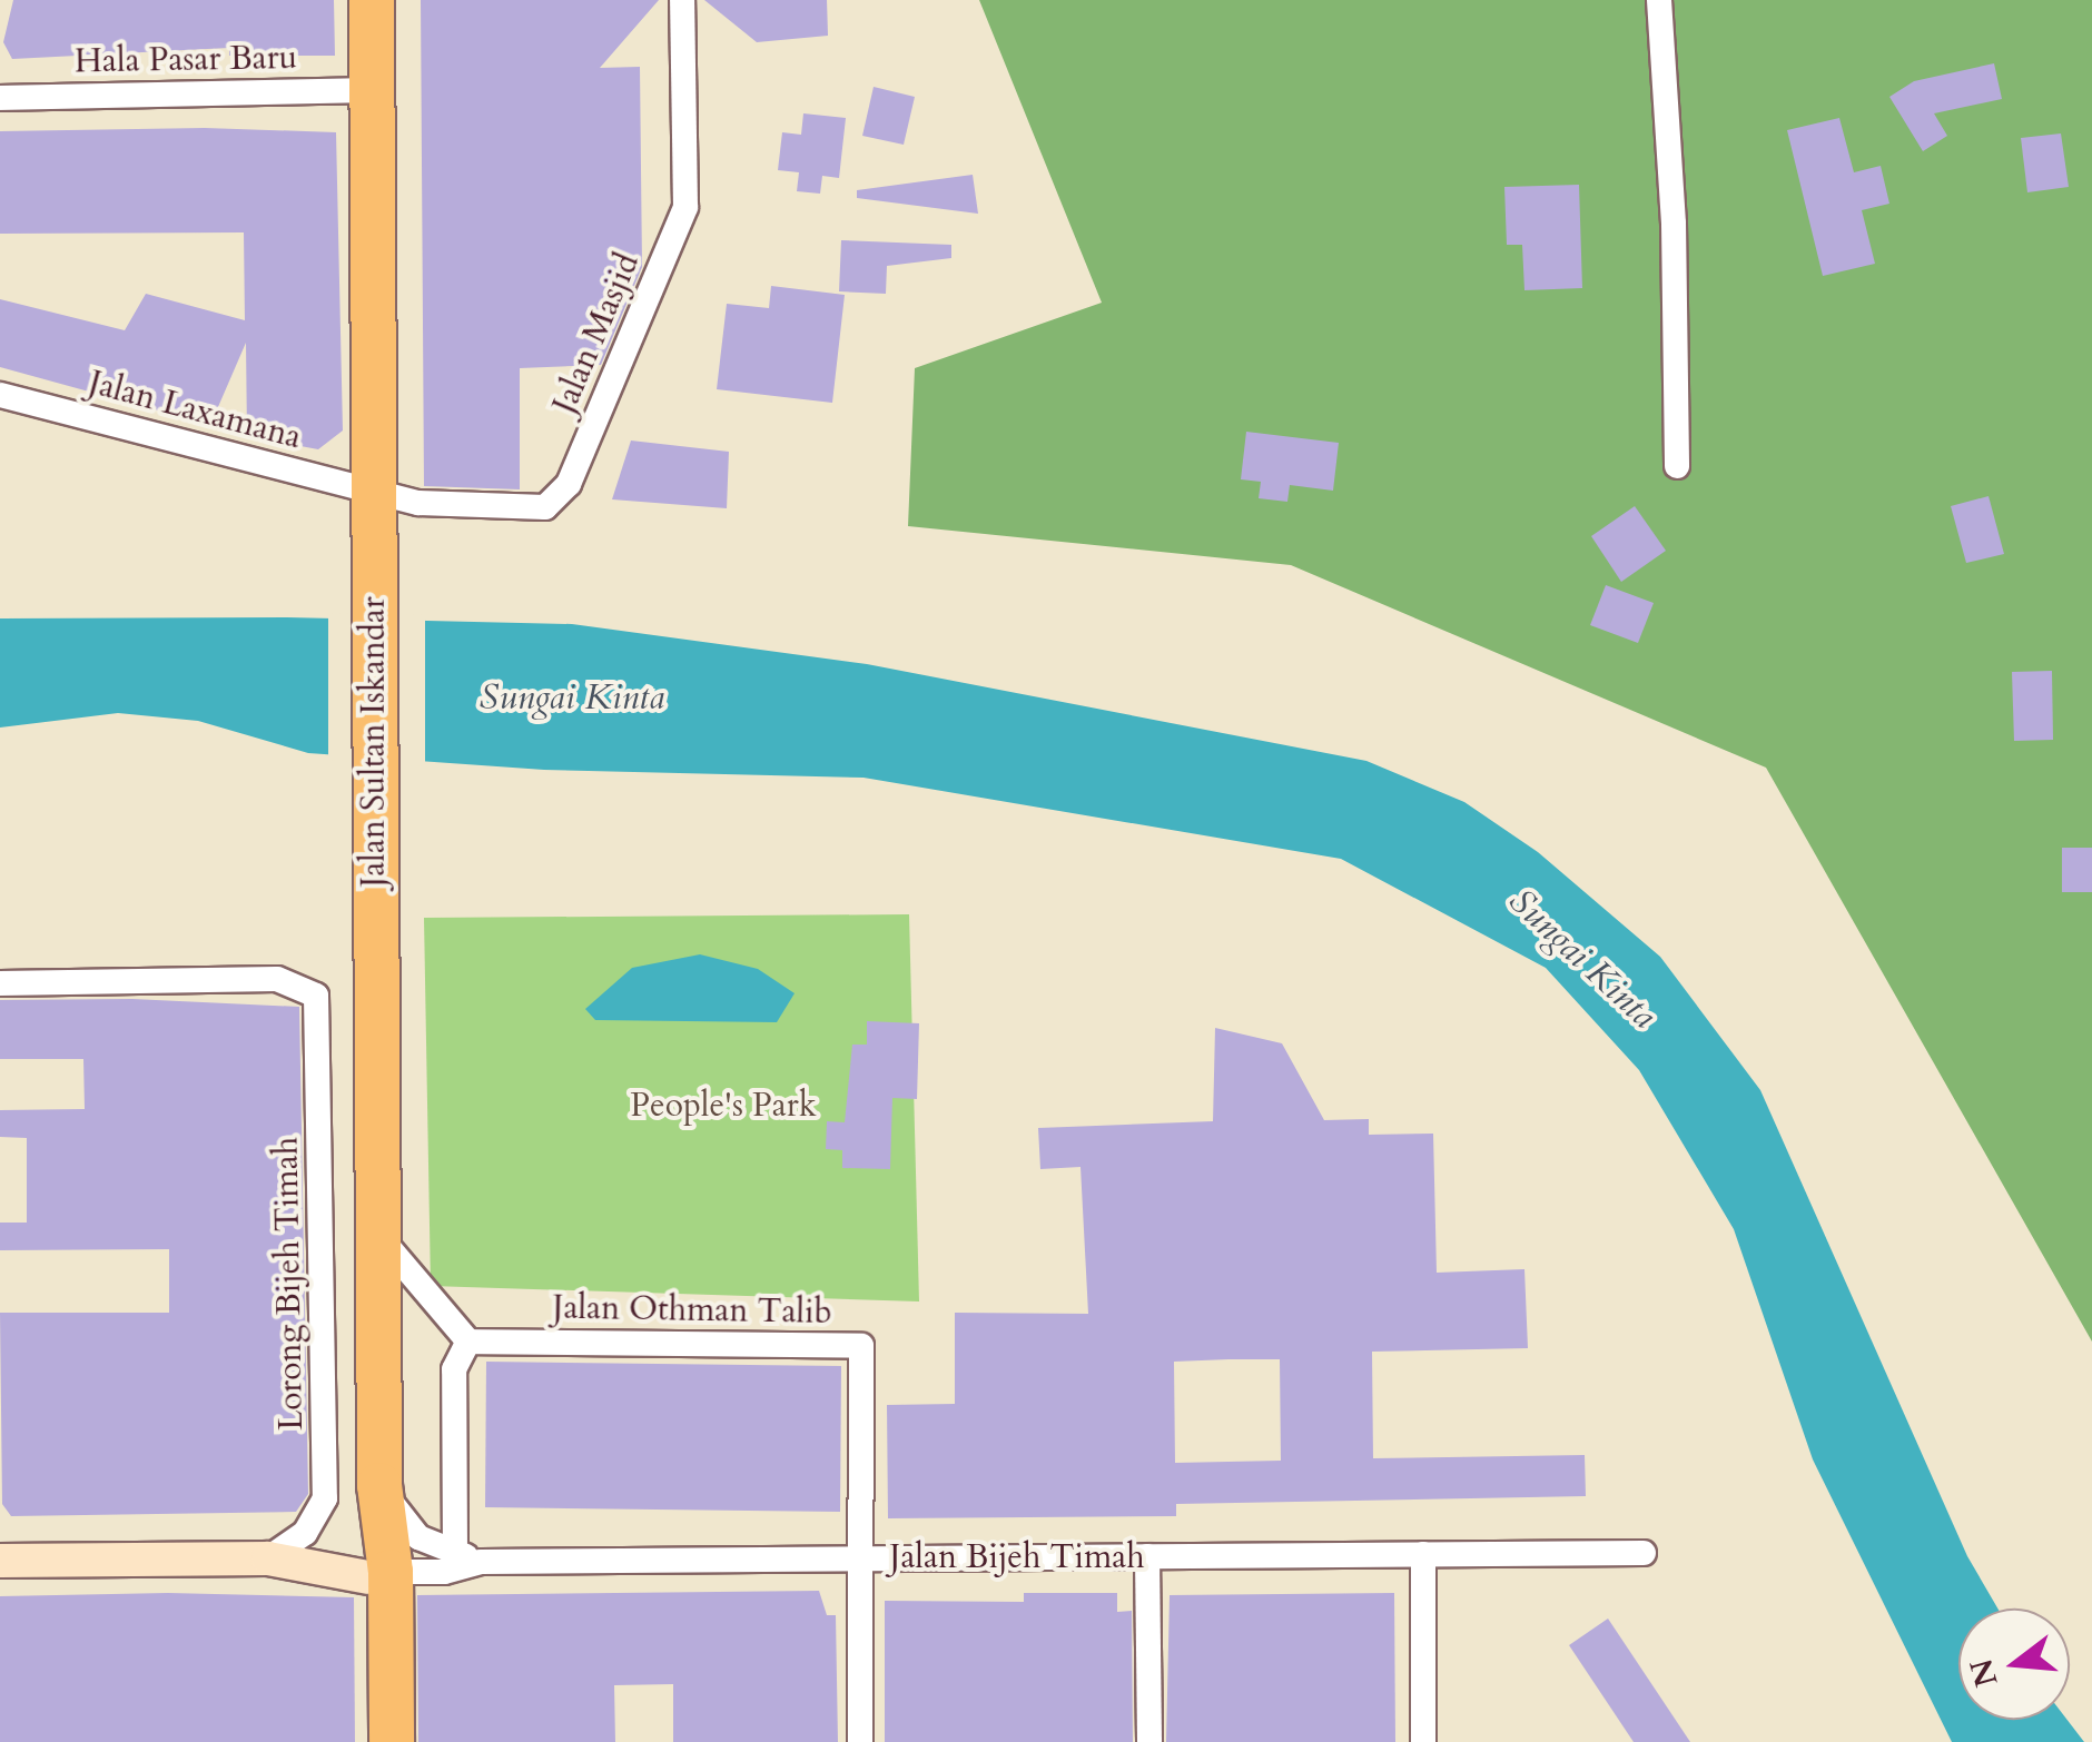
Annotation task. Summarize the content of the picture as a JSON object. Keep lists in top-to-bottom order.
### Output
{
  "streets": {
    "highway": ["Jalan Sultan Iskandar"],
    "street": [
      "Hala Pasar Baru",
      "Jalan Masjid",
      "Jalan Laxamana",
      "Lorong Bijeh Timah",
      "Jalan Othman Talib",
      "Jalan Bijeh Timah"
    ]
  },
  "crossings": [
    ["Hala Pasar Baru", "Jalan Sultan Iskandar"],
    ["Jalan Masjid", "Jalan Laxamana"],
    ["Jalan Masjid", "Jalan Sultan Iskandar"],
    ["Jalan Laxamana", "Jalan Sultan Iskandar"],
    ["Jalan Sultan Iskandar", "Jalan Bijeh Timah"],
    ["Lorong Bijeh Timah", "Jalan Bijeh Timah"],
    ["Jalan Othman Talib", "Jalan Bijeh Timah"]
  ],
  "water": ["Sungai Kinta"],
  "parks": ["People's Park"],
  "north": "left"
}
